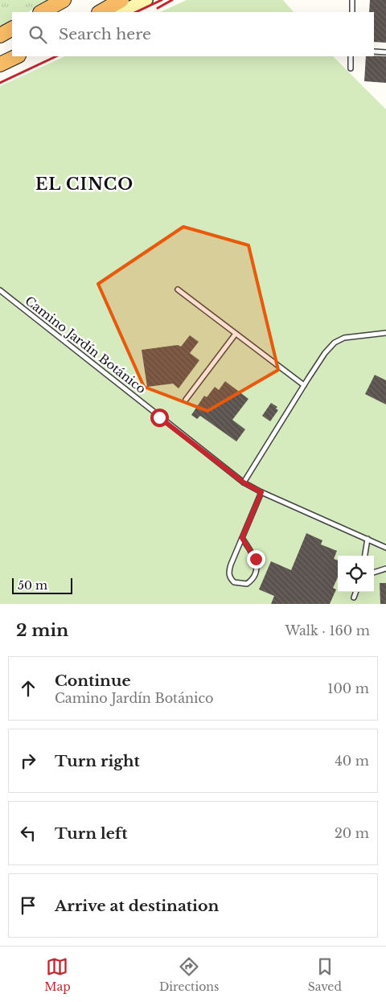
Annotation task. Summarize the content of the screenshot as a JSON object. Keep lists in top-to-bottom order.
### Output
{
  "streets": {
    "lane": ["Camino Jardín Botánico"]
  },
  "districts": ["EL CINCO"],
  "scale_bar": "50 m",
  "page": {
    "search": "Search here",
    "scale": "50 m",
    "heading": ["2 min", "Walk · 160 m"],
    "list": [
      ["Continue", "Camino Jardín Botánico", "100 m"],
      ["Turn right", "40 m"],
      ["Turn left", "20 m"],
      "Arrive at destination"
    ],
    "nav": ["Map", "Directions", "Saved"]
  }
}
